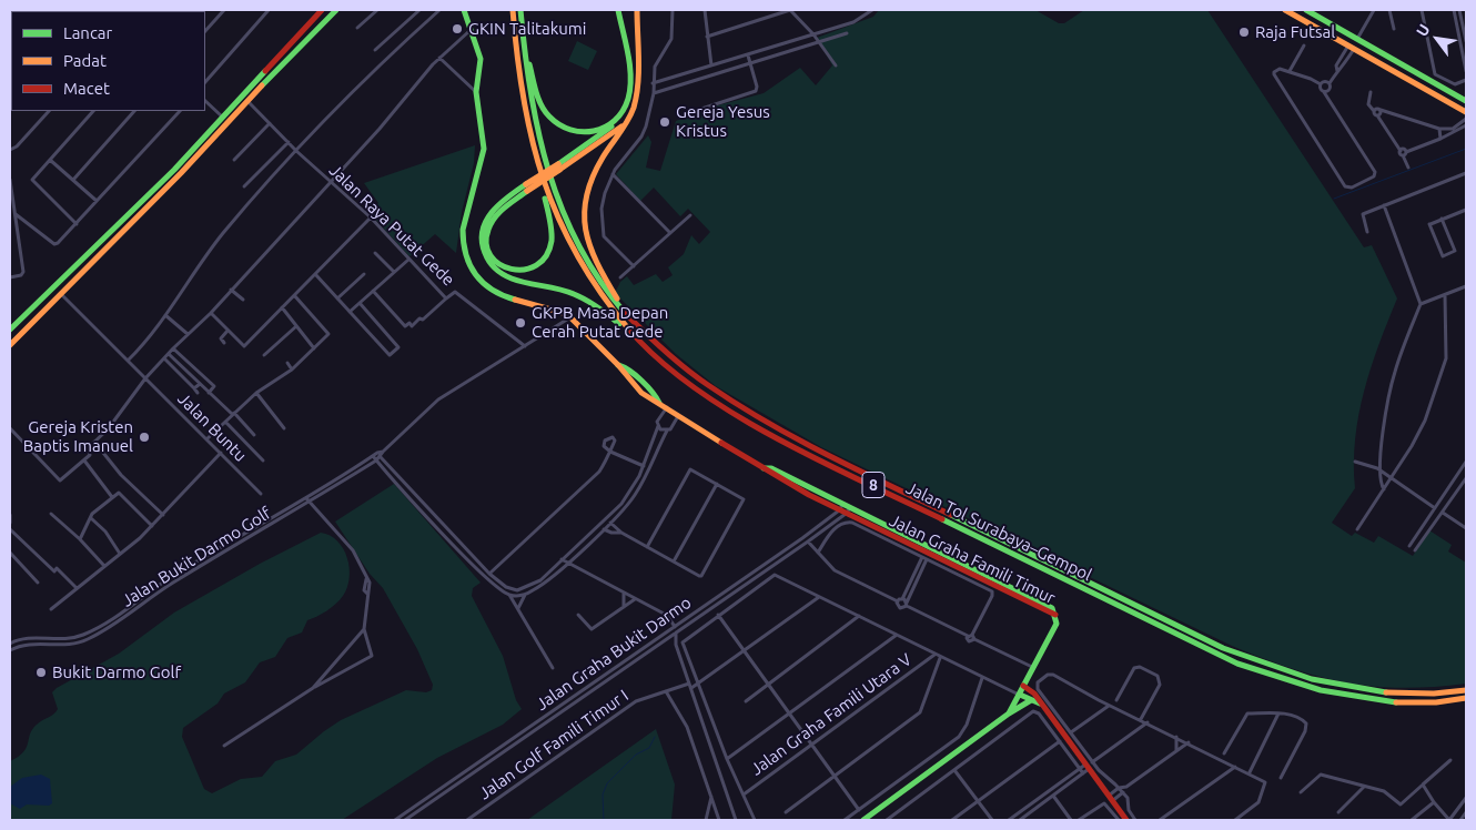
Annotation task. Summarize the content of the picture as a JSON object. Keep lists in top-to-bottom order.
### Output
{
  "streets": {
    "main road": ["8", "Jalan Tol Surabaya–Gempol", "Jalan Graha Famili Timur"],
    "street": [
      "Jalan Raya Putat Gede",
      "Jalan Buntu",
      "Jalan Bukit Darmo Golf",
      "Jalan Graha Bukit Darmo",
      "Jalan Graha Famili Utara V",
      "Jalan Golf Famili Timur I"
    ]
  },
  "crossings": [
    ["Jalan Raya Putat Gede", "Jalan Bukit Darmo Golf"],
    ["Jalan Graha Famili Timur", "Jalan Graha Bukit Darmo"]
  ],
  "places": [
    "GKIN Talitakumi",
    "Raja Futsal",
    "Gereja Yesus Kristus",
    "GKPB Masa Depan Cerah Putat Gede",
    "Gereja Kristen Baptis Imanuel",
    "Bukit Darmo Golf"
  ],
  "legend": ["Lancar", "Padat", "Macet"],
  "north": "top left"
}
